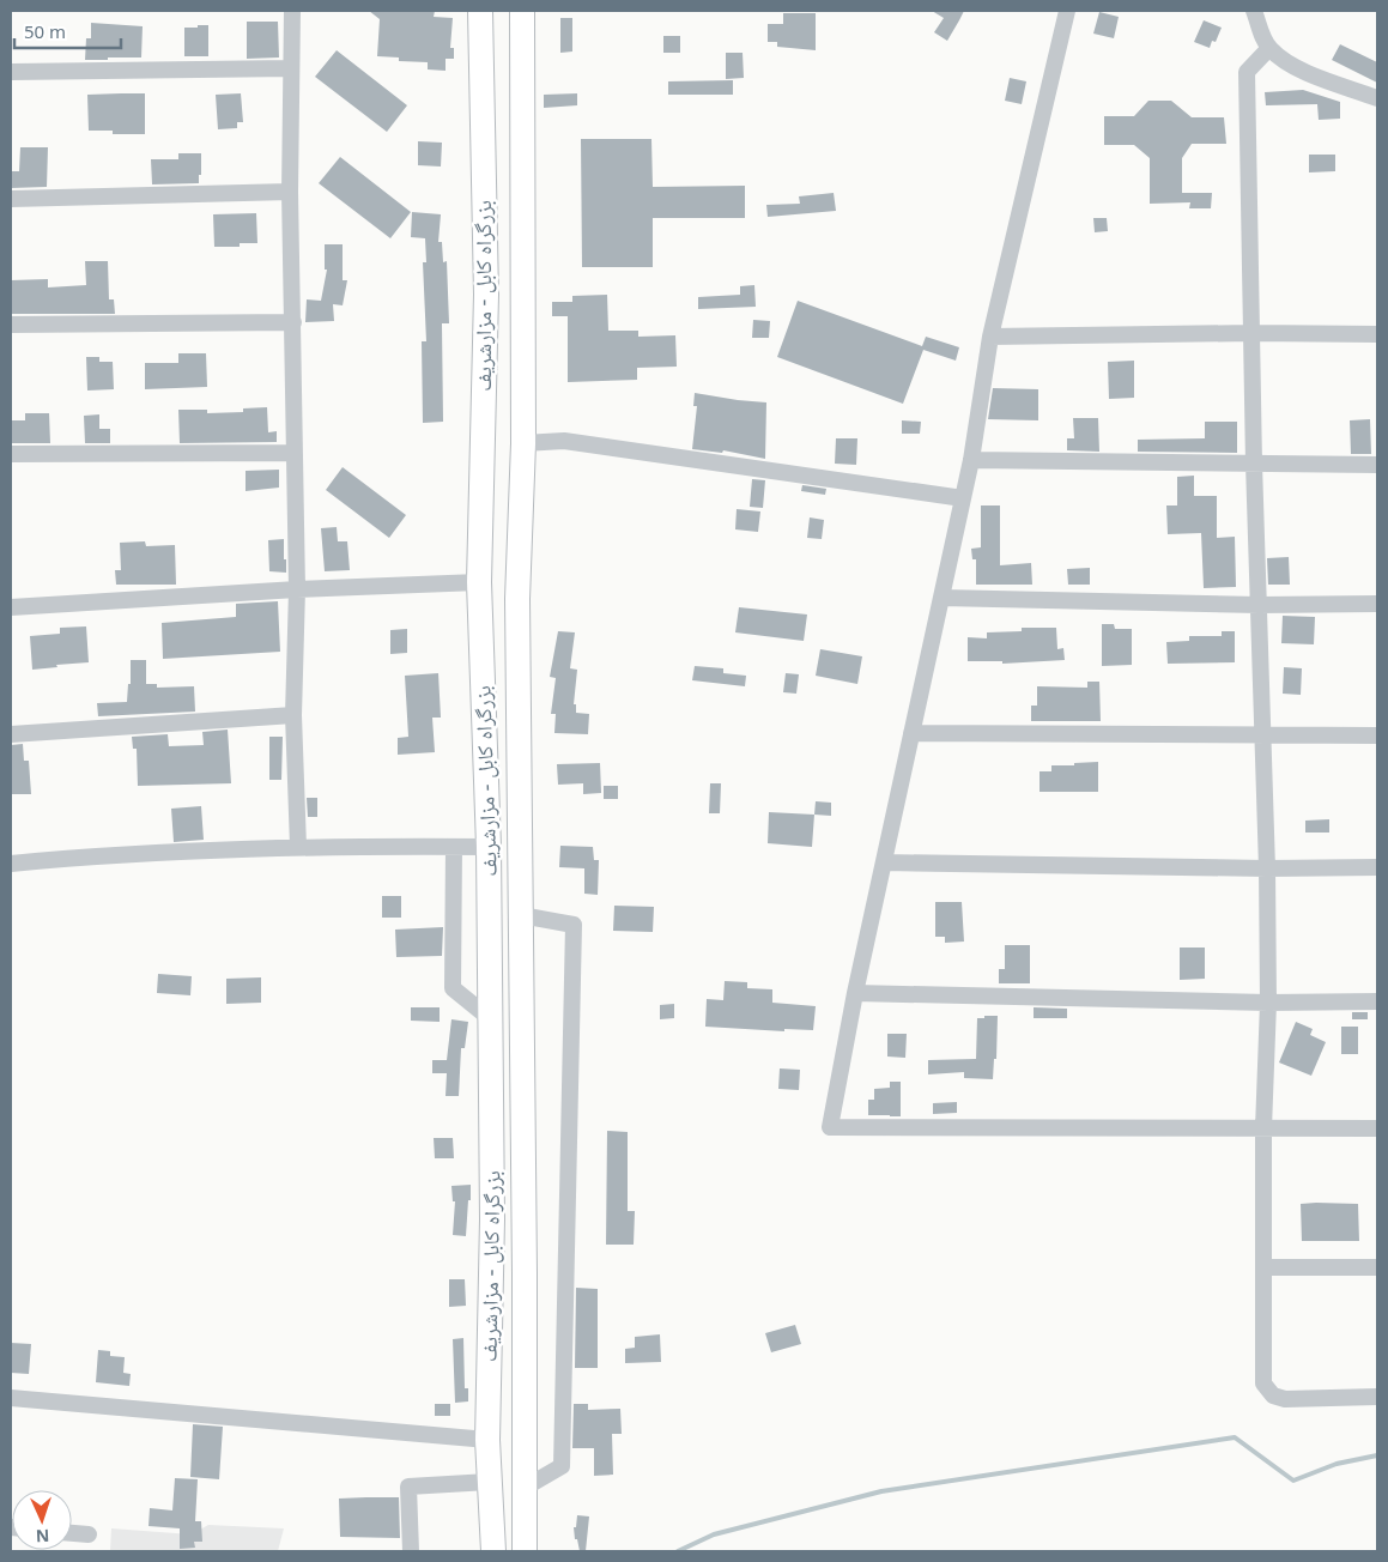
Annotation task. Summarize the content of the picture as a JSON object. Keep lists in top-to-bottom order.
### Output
{
  "streets": {
    "highway": ["بزرگراه کابل - مزارشریف"]
  },
  "scale_bar": "50 m",
  "north": "bottom"
}
